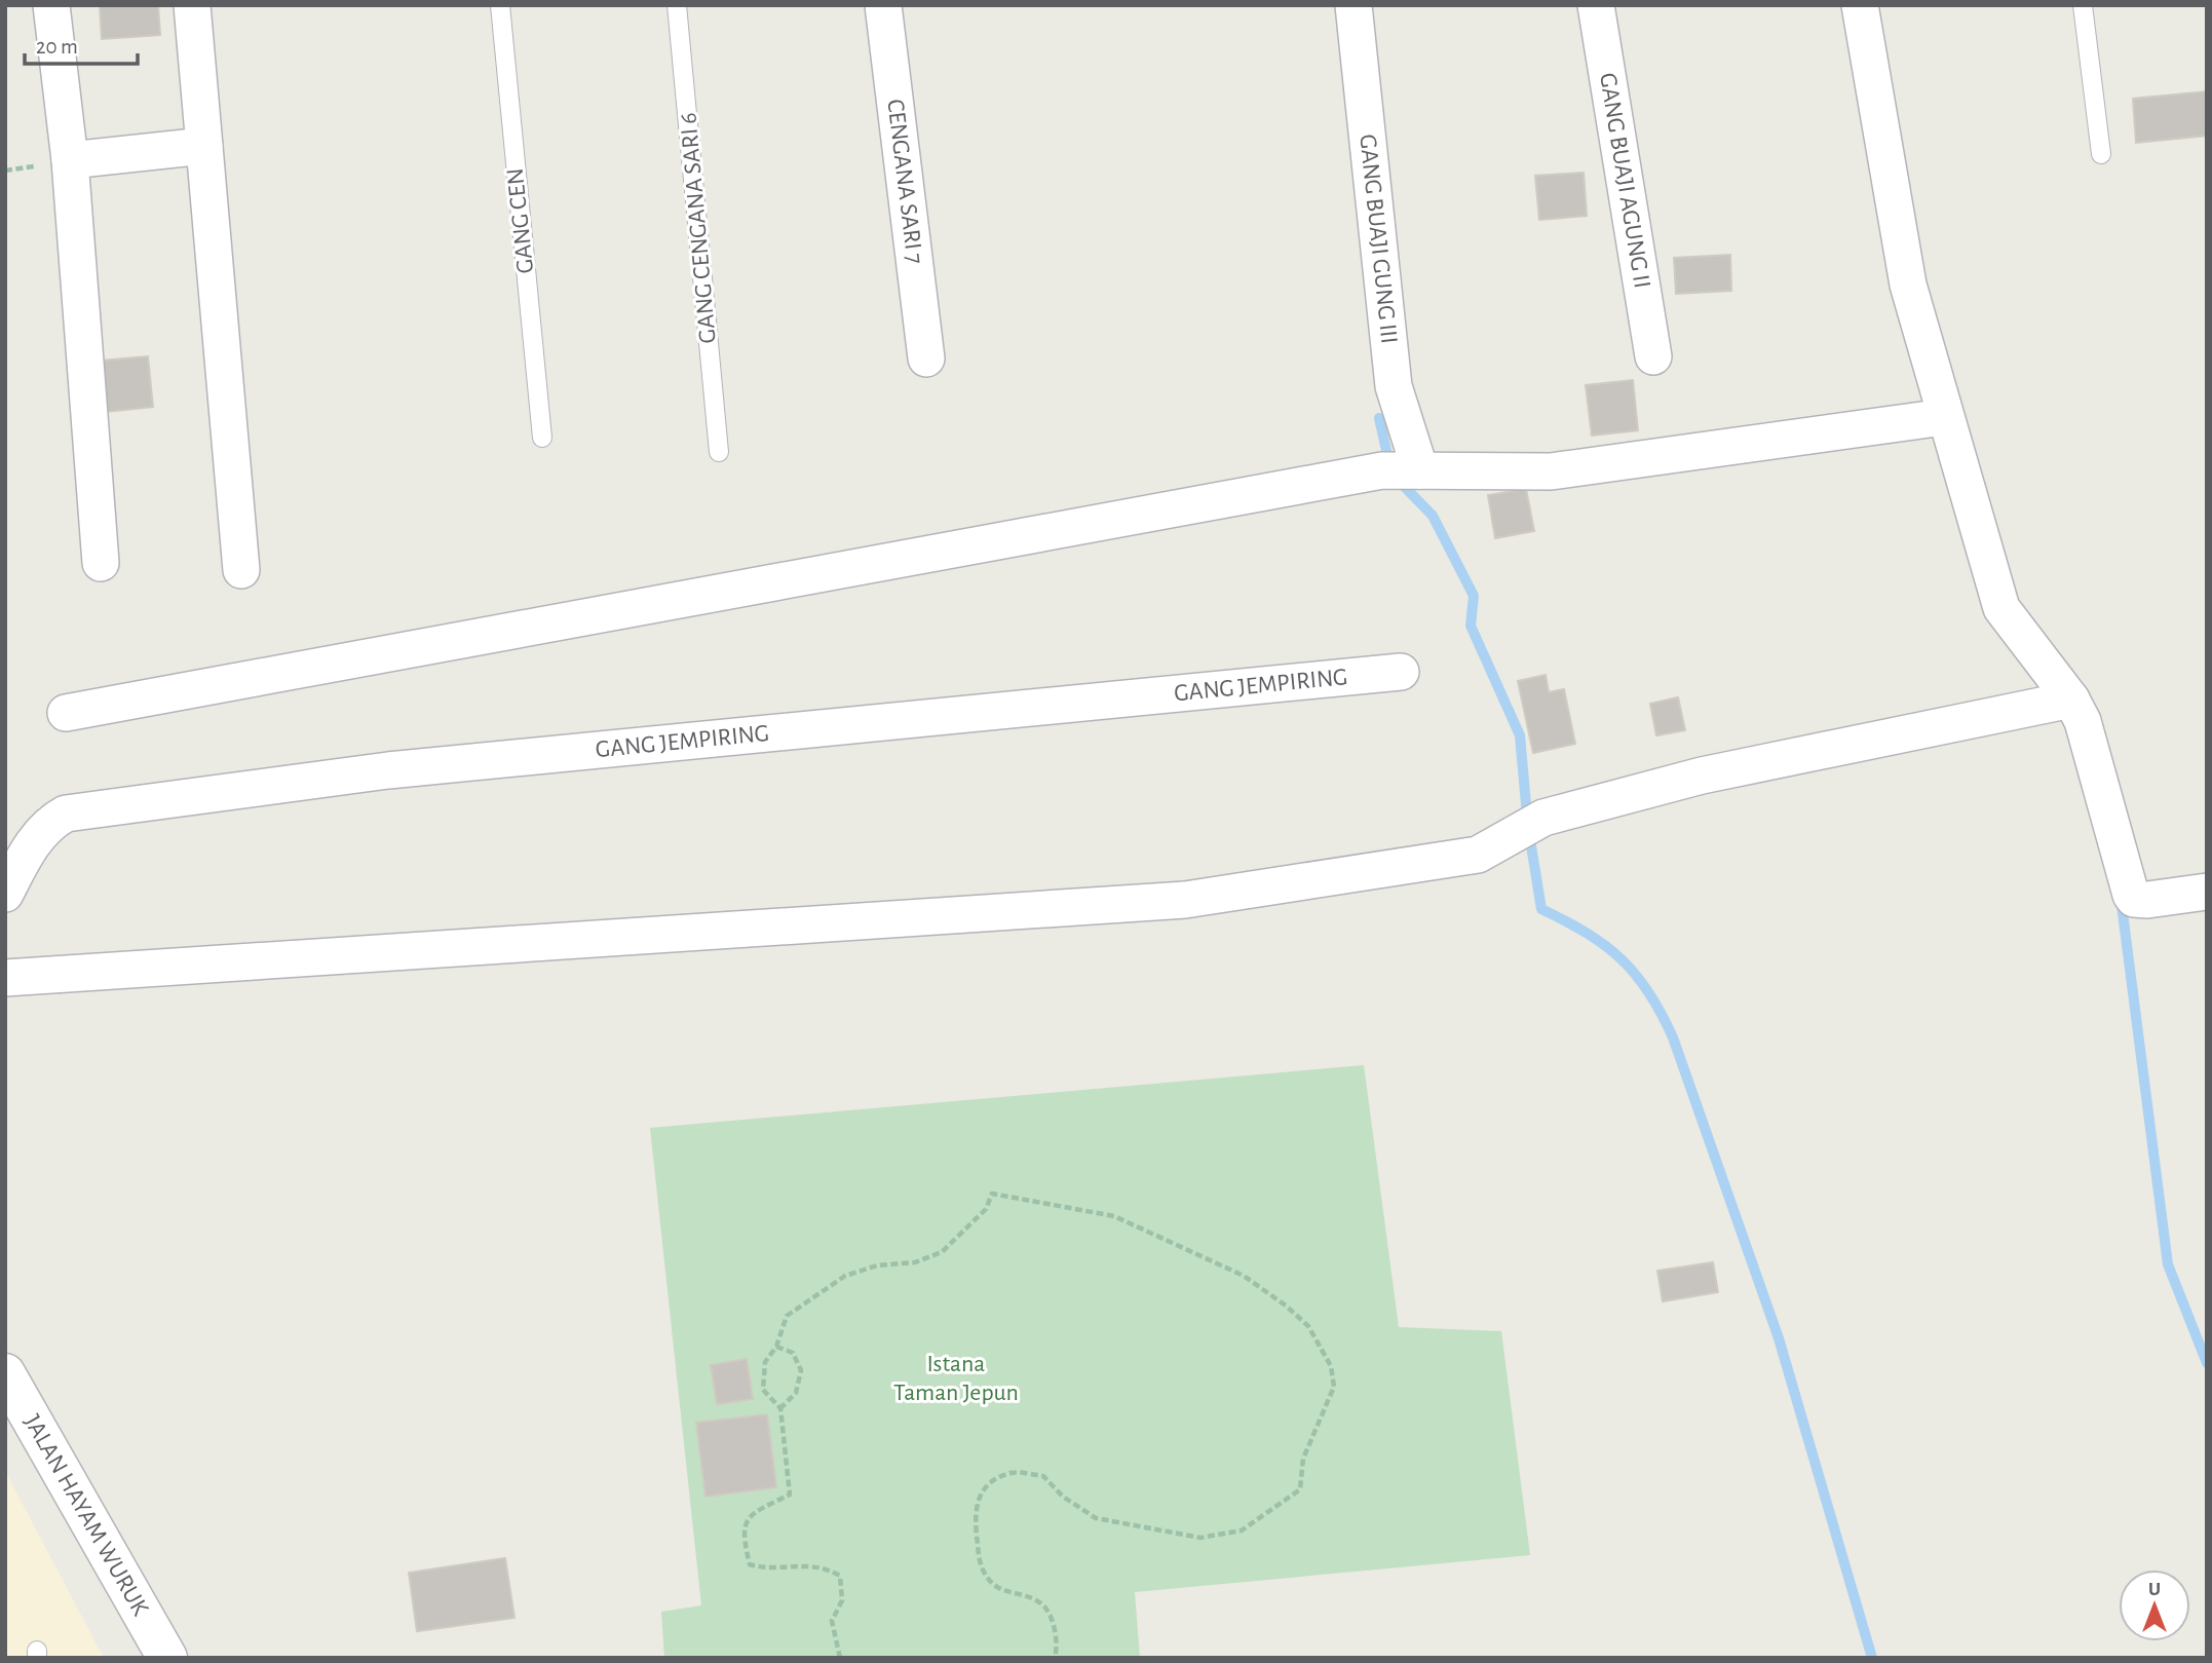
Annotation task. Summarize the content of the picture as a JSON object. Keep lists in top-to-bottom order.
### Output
{
  "streets": {
    "main road": ["JALAN HAYAM WURUK"],
    "street": [
      "GANG BUAJI AGUNG II",
      "CENGANA SARI 7",
      "GANG BUAJI GUNG III",
      "GANG JEMPIRING"
    ],
    "lane": ["GANG CEN", "GANG CENGANA SARI 6"]
  },
  "parks": ["Istana Taman Jepun"],
  "scale_bar": "20 m",
  "north": "top"
}
